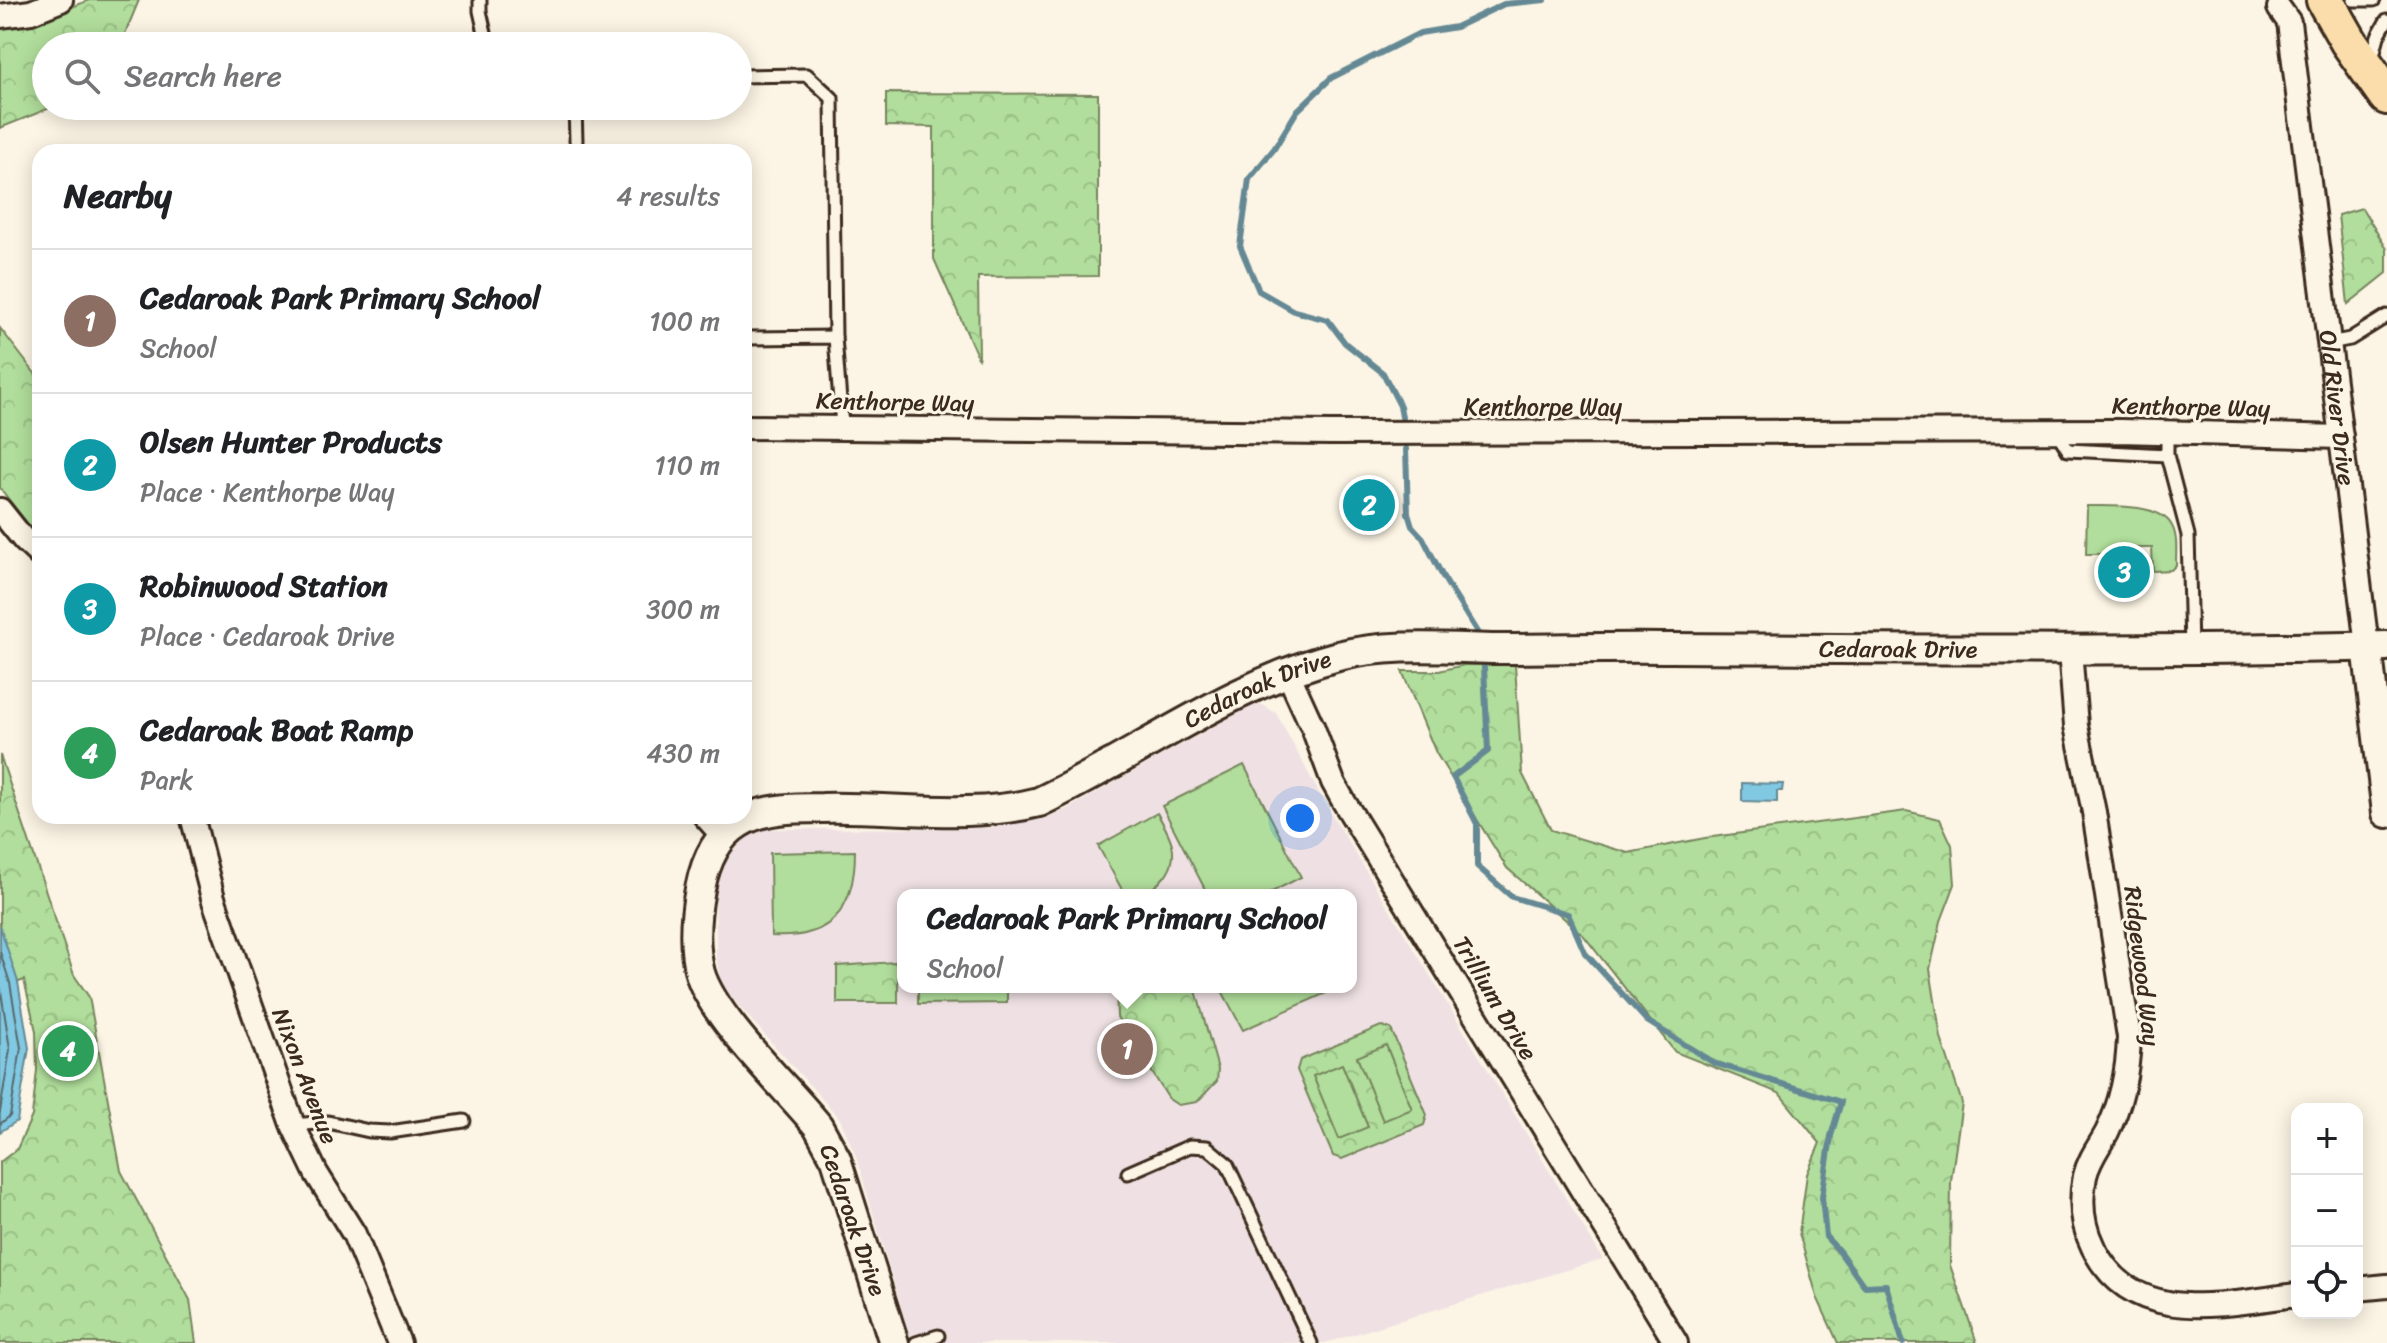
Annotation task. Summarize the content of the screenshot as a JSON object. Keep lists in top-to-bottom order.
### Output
{
  "streets": {
    "street": [
      "Kenthorpe Way",
      "Old River Drive",
      "Cedaroak Drive",
      "Ridgewood Way",
      "Trillium Drive",
      "Nixon Avenue"
    ]
  },
  "crossings": [
    ["Kenthorpe Way", "Old River Drive"],
    ["Old River Drive", "Cedaroak Drive"],
    ["Cedaroak Drive", "Ridgewood Way"],
    ["Cedaroak Drive", "Trillium Drive"]
  ],
  "page": {
    "search": "Search here",
    "heading": ["Nearby", "4 results"],
    "list": [
      {
        "mark": "1",
        "name": "Cedaroak Park Primary School",
        "note": "School",
        "value": "100 m"
      },
      {
        "mark": "2",
        "name": "Olsen Hunter Products",
        "note": "Place · Kenthorpe Way",
        "value": "110 m"
      },
      {
        "mark": "3",
        "name": "Robinwood Station",
        "note": "Place · Cedaroak Drive",
        "value": "300 m"
      },
      {
        "mark": "4",
        "name": "Cedaroak Boat Ramp",
        "note": "Park",
        "value": "430 m"
      }
    ],
    "pins": [
      "2",
      "3",
      "1",
      "4"
    ],
    "popup": ["Cedaroak Park Primary School", "School"],
    "map_buttons": ["+", "−"]
  }
}
